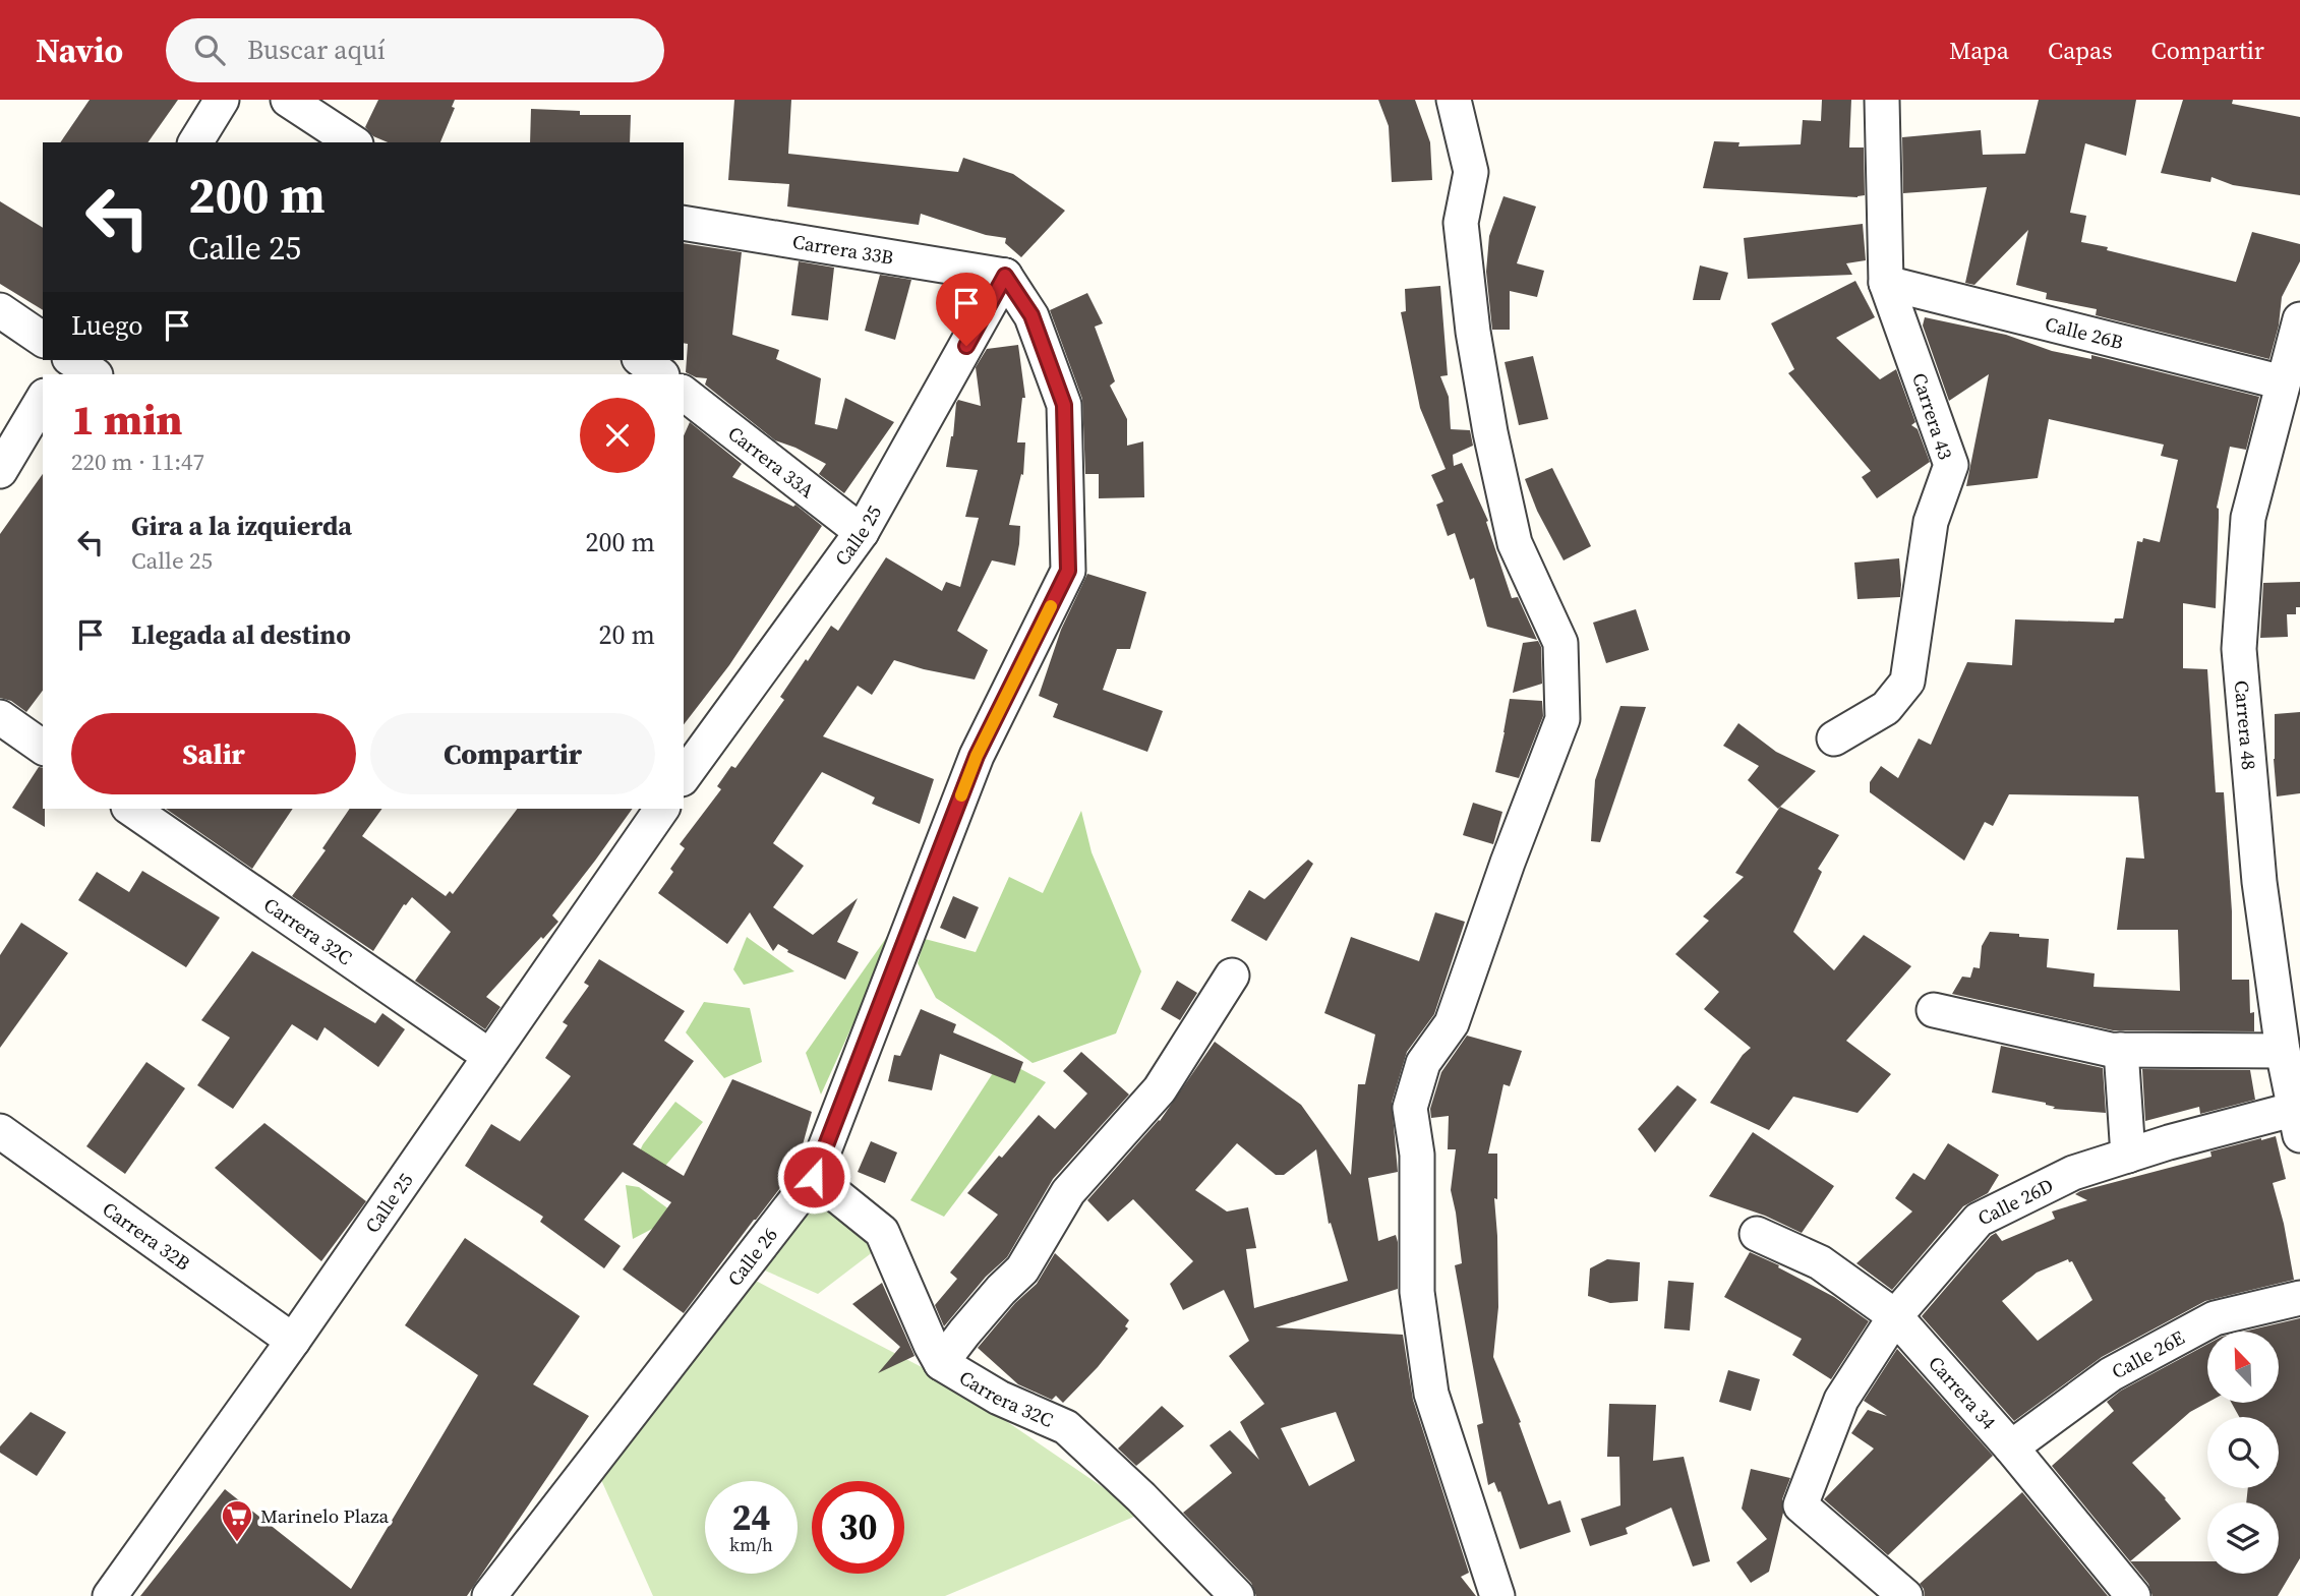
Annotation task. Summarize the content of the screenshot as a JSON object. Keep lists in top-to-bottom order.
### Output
{
  "streets": {
    "street": [
      "Carrera 33B",
      "Calle 26B",
      "Carrera 43",
      "Carrera 33A",
      "Calle 25",
      "Carrera 48",
      "Carrera 32C",
      "Calle 26D",
      "Carrera 32B",
      "Calle 26",
      "Calle 26E",
      "Carrera 34"
    ]
  },
  "crossings": [
    ["Carrera 33B", "Calle 25"],
    ["Carrera 33B", "Calle 26"],
    ["Calle 26B", "Carrera 43"],
    ["Calle 26B", "Carrera 48"],
    ["Carrera 33A", "Calle 25"],
    ["Calle 25", "Carrera 32C"],
    ["Calle 25", "Carrera 32B"],
    ["Calle 25", "Calle 26"],
    ["Carrera 48", "Calle 26D"],
    ["Carrera 32C", "Calle 26"],
    ["Calle 26D", "Carrera 34"],
    ["Calle 26E", "Carrera 34"]
  ],
  "places": {
    "supermarket": ["Marinelo Plaza"]
  },
  "north": "top left",
  "page": {
    "header": "Navio",
    "search": "Buscar aquí",
    "nav": ["Mapa", "Capas", "Compartir"],
    "turn": ["200 m", "Calle 25"],
    "then": "Luego",
    "heading": ["1 min", "220 m · 11:47"],
    "list": [
      {
        "name": "Gira a la izquierda",
        "note": "Calle 25",
        "value": "200 m"
      },
      {
        "name": "Llegada al destino",
        "value": "20 m"
      }
    ],
    "buttons": ["Salir", "Compartir"],
    "speed": "24 km/h",
    "limit": "30"
  }
}
